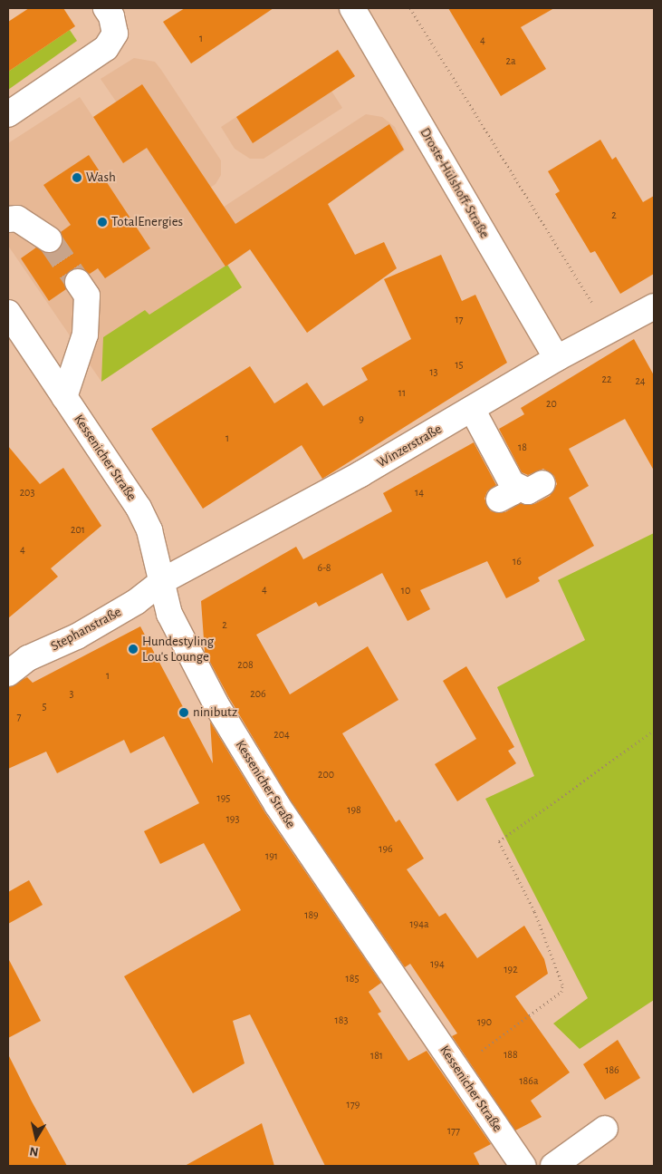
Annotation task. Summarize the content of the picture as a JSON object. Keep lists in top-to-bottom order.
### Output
{
  "streets": {
    "street": [
      "Droste-Hülshoff-Straße",
      "Winzerstraße",
      "Kessenicher Straße",
      "Stephanstraße"
    ]
  },
  "crossings": [
    ["Droste-Hülshoff-Straße", "Winzerstraße"],
    ["Winzerstraße", "Kessenicher Straße"],
    ["Winzerstraße", "Stephanstraße"],
    ["Kessenicher Straße", "Stephanstraße"]
  ],
  "places": [
    "Wash",
    "TotalEnergies",
    "Hundestyling Lou's Lounge",
    "ninibutz"
  ],
  "house_numbers": [
    "1",
    "4",
    "2a",
    "2",
    "17",
    "15",
    "13",
    "22",
    "24",
    "11",
    "20",
    "9",
    "1",
    "18",
    "203",
    "14",
    "201",
    "4",
    "16",
    "6-8",
    "4",
    "10",
    "2",
    "208",
    "1",
    "3",
    "206",
    "5",
    "7",
    "204",
    "200",
    "195",
    "198",
    "193",
    "196",
    "191",
    "189",
    "194a",
    "194",
    "192",
    "185",
    "183",
    "190",
    "188",
    "181",
    "186",
    "186a",
    "179",
    "177"
  ],
  "north": "bottom"
}
